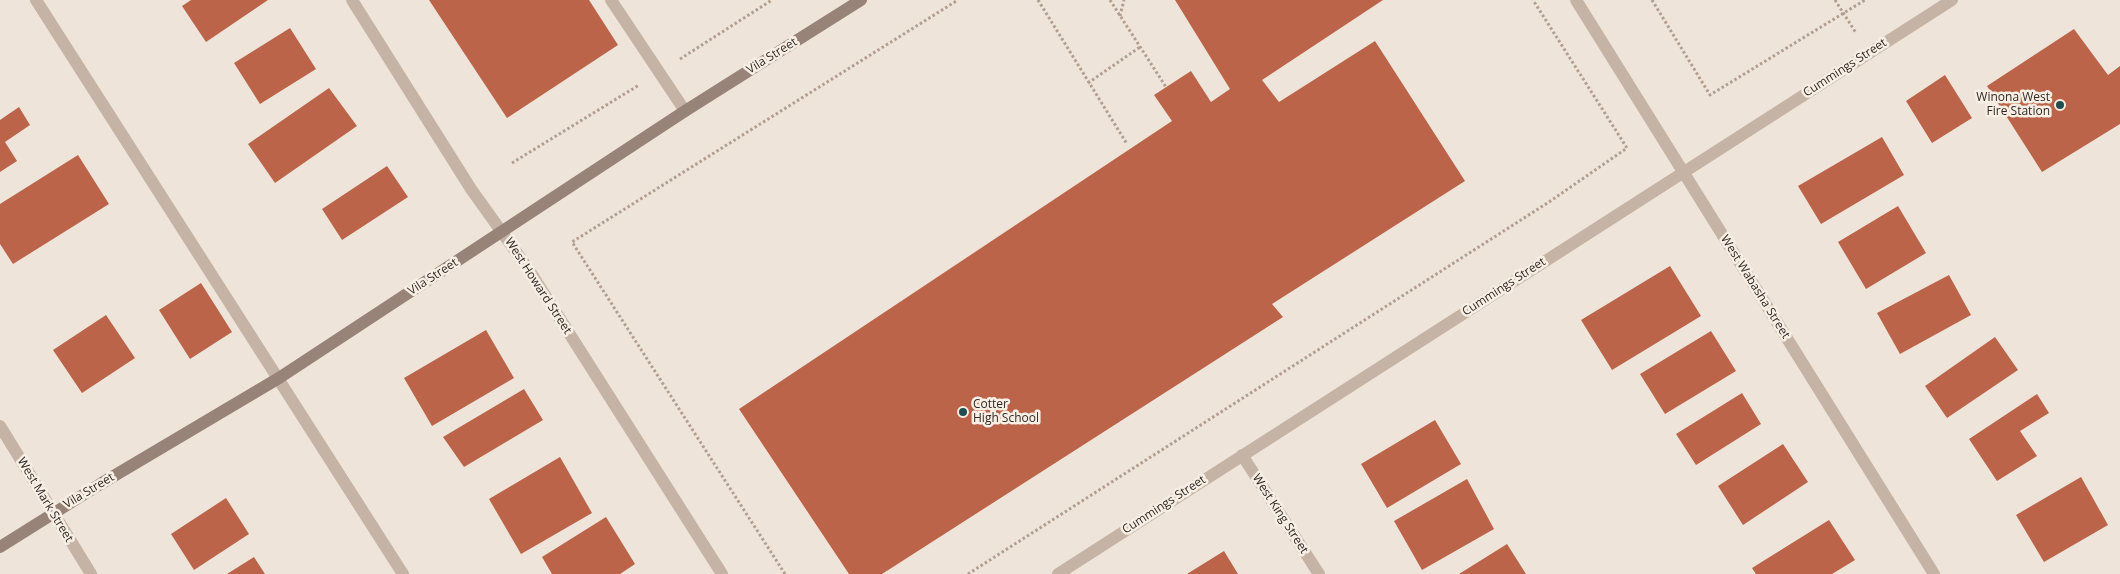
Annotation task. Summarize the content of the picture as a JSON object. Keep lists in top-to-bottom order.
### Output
{
  "streets": {
    "street": [
      "Vila Street",
      "Cummings Street",
      "West Howard Street",
      "West Wabasha Street",
      "West Mark Street",
      "West King Street"
    ]
  },
  "crossings": [
    ["Vila Street", "West Howard Street"],
    ["Vila Street", "West Mark Street"],
    ["Cummings Street", "West Wabasha Street"],
    ["Cummings Street", "West King Street"]
  ],
  "places": ["Winona West Fire Station", "Cotter High School"]
}
